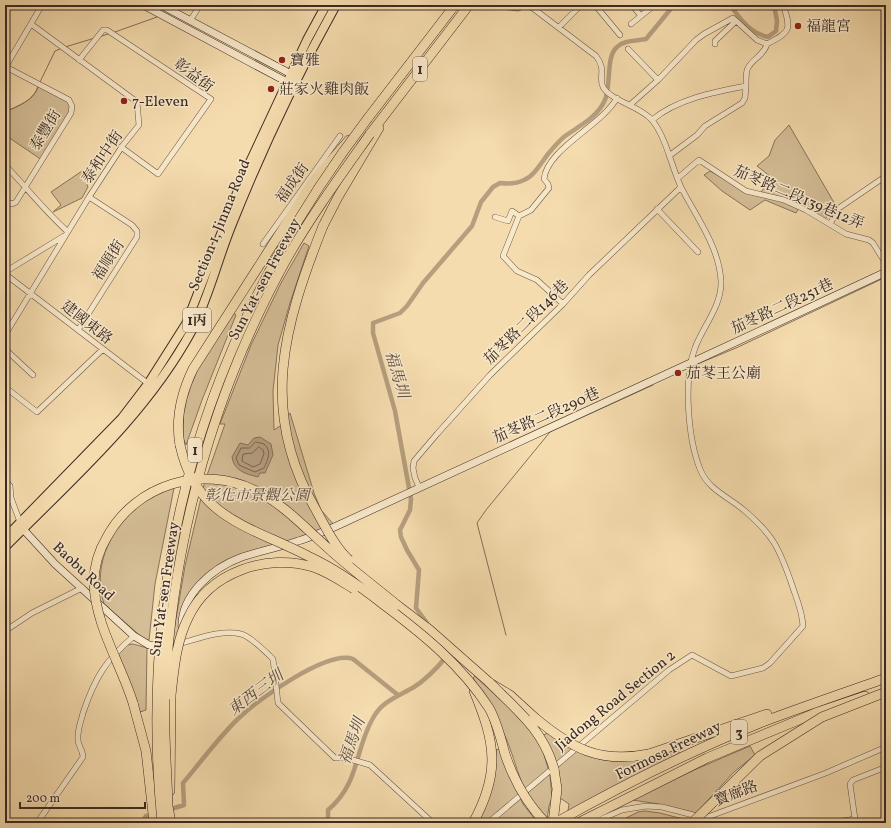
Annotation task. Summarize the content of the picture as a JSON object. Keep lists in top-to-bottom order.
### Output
{
  "streets": {
    "highway": [
      "1",
      "Sun Yat-sen Freeway",
      "3",
      "Formosa Freeway"
    ],
    "main road": ["Section 1, Jinma Road", "1丙"],
    "street": [
      "彰益街",
      "泰豐街",
      "泰和中街",
      "福成街",
      "茄苳路二段139巷12弄",
      "福順街",
      "茄苳路二段251巷",
      "建國東路",
      "茄苳路二段146巷",
      "茄苳路二段290巷",
      "Baobu Road",
      "Jiadong Road Section 2",
      "寶廍路"
    ]
  },
  "crossings": [
    ["彰益街", "泰和中街"],
    ["泰和中街", "福順街"],
    ["泰和中街", "建國東路"],
    ["茄苳路二段139巷12弄", "Jiadong Road Section 2"],
    ["Section 1, Jinma Road", "1丙"],
    ["Section 1, Jinma Road", "建國東路"],
    ["Section 1, Jinma Road", "Baobu Road"],
    ["福順街", "建國東路"],
    ["茄苳路二段251巷", "茄苳路二段290巷"],
    ["茄苳路二段251巷", "Jiadong Road Section 2"],
    ["茄苳路二段146巷", "茄苳路二段290巷"],
    ["茄苳路二段146巷", "Jiadong Road Section 2"],
    ["茄苳路二段290巷", "Baobu Road"],
    ["茄苳路二段290巷", "Jiadong Road Section 2"]
  ],
  "water": ["福馬圳", "東西三圳"],
  "parks": ["彰化市景觀公園"],
  "places": [
    "福龍宮",
    "寶雅",
    "莊家火雞肉飯",
    "7-Eleven",
    "茄苳王公廟"
  ],
  "scale_bar": "200 m"
}
